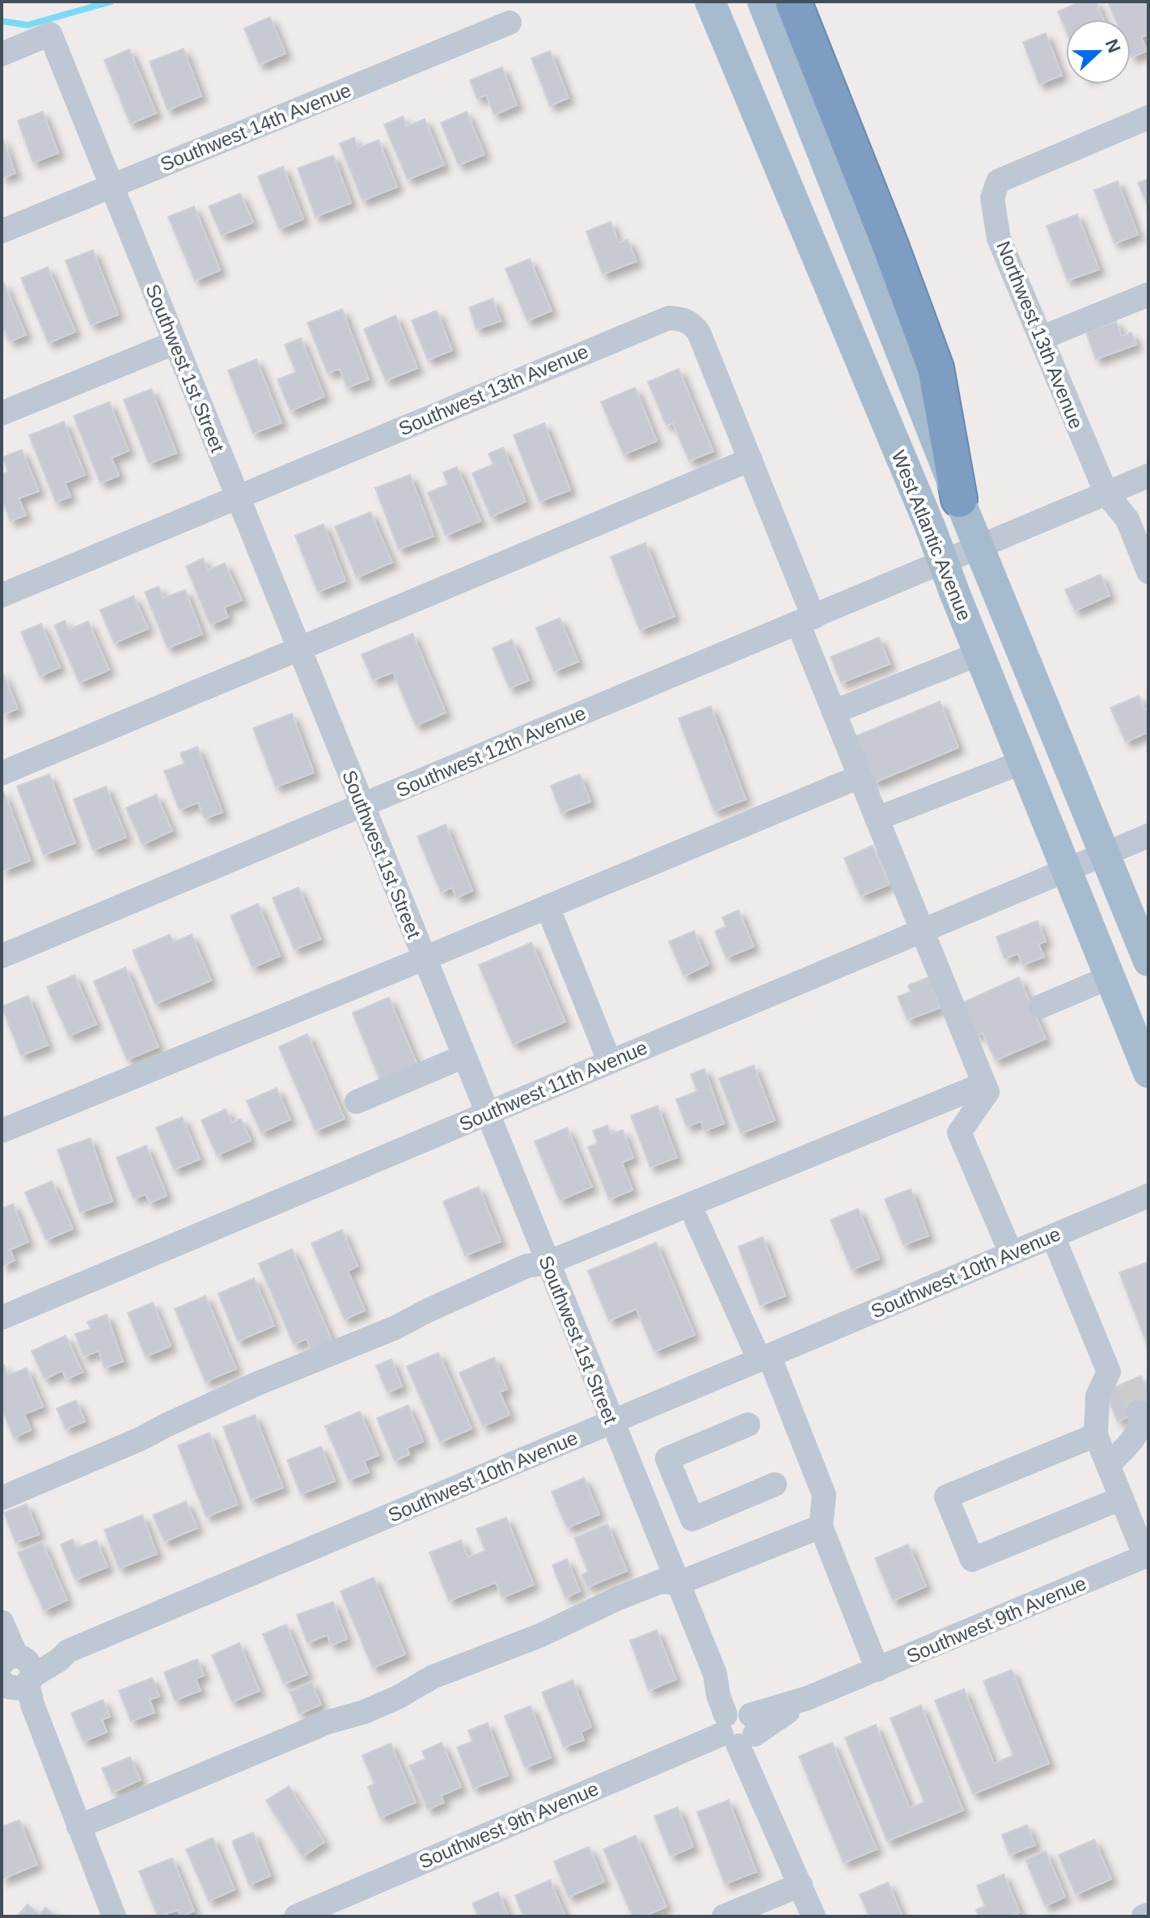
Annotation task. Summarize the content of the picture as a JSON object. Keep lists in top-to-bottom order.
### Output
{
  "streets": {
    "main road": ["West Atlantic Avenue"],
    "street": [
      "Southwest 14th Avenue",
      "Northwest 13th Avenue",
      "Southwest 1st Street",
      "Southwest 13th Avenue",
      "Southwest 12th Avenue",
      "Southwest 11th Avenue",
      "Southwest 10th Avenue",
      "Southwest 9th Avenue"
    ]
  },
  "crossings": [
    ["Southwest 14th Avenue", "Southwest 1st Street"],
    ["Northwest 13th Avenue", "Southwest 12th Avenue"],
    ["Southwest 1st Street", "Southwest 13th Avenue"],
    ["Southwest 1st Street", "Southwest 12th Avenue"],
    ["Southwest 1st Street", "Southwest 11th Avenue"],
    ["Southwest 1st Street", "Southwest 10th Avenue"],
    ["Southwest 1st Street", "Southwest 9th Avenue"],
    ["Southwest 13th Avenue", "Southwest 12th Avenue"],
    ["Southwest 13th Avenue", "Southwest 11th Avenue"],
    ["West Atlantic Avenue", "Southwest 12th Avenue"],
    ["West Atlantic Avenue", "Southwest 11th Avenue"]
  ],
  "north": "right"
}
